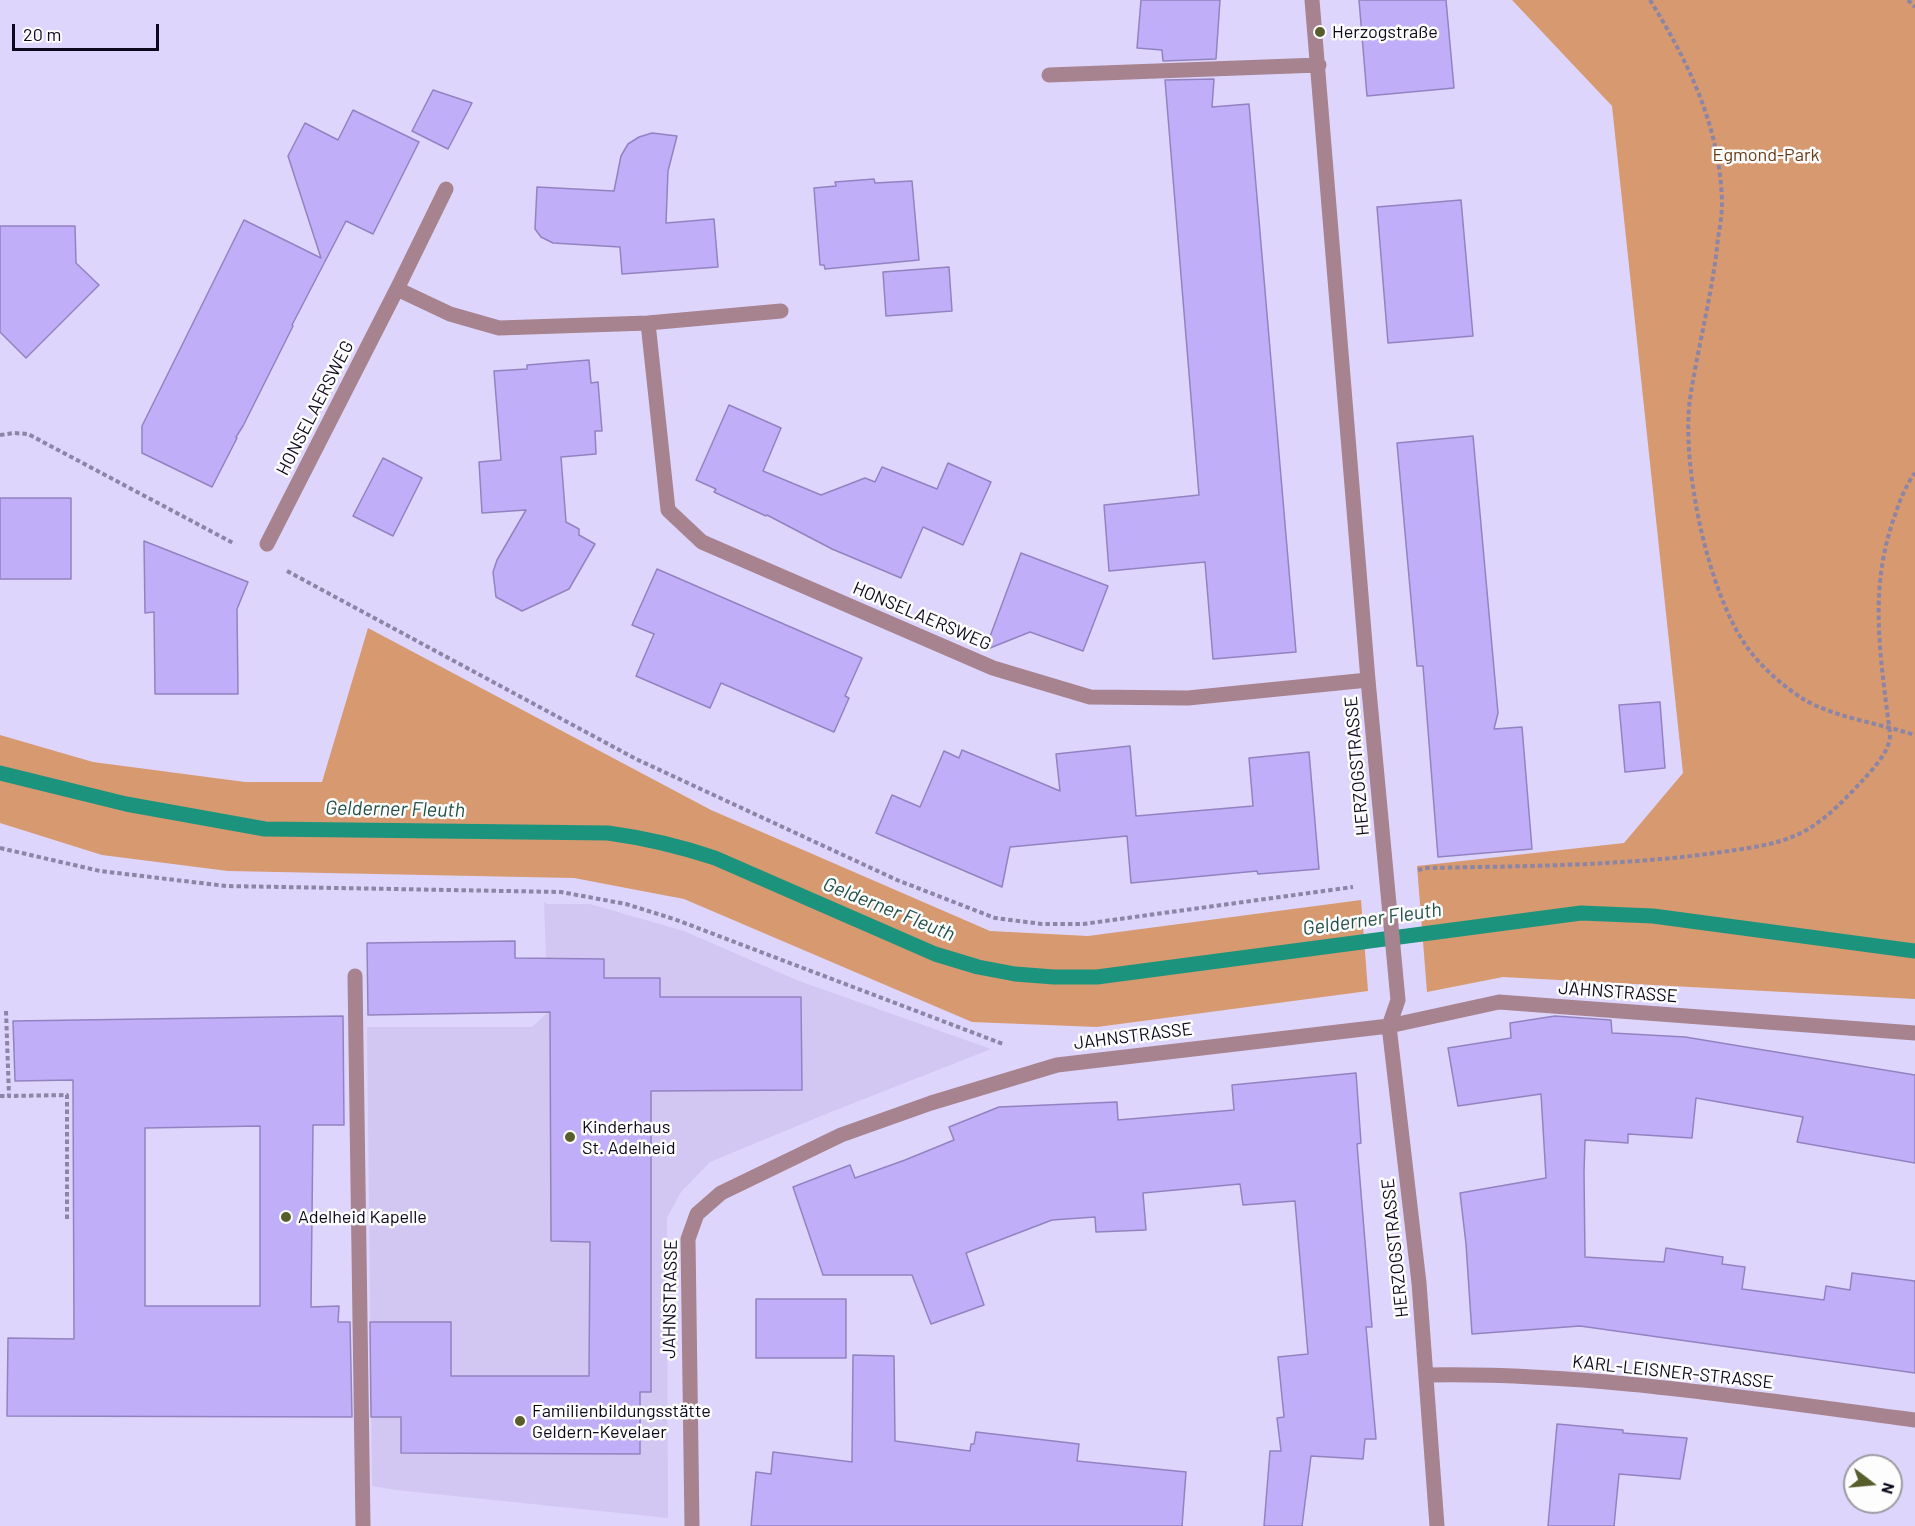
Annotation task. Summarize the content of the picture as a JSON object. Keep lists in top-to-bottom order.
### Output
{
  "streets": {
    "street": [
      "HONSELAERSWEG",
      "HERZOGSTRASSE",
      "JAHNSTRASSE",
      "KARL-LEISNER-STRASSE"
    ]
  },
  "crossings": [
    ["HONSELAERSWEG", "HERZOGSTRASSE"],
    ["HERZOGSTRASSE", "JAHNSTRASSE"],
    ["HERZOGSTRASSE", "KARL-LEISNER-STRASSE"]
  ],
  "water": ["Gelderner Fleuth"],
  "parks": ["Egmond-Park"],
  "places": [
    "Herzogstraße",
    "Kinderhaus St. Adelheid",
    "Adelheid Kapelle",
    "Familienbildungsstätte Geldern-Kevelaer"
  ],
  "scale_bar": "20 m",
  "north": "right"
}
